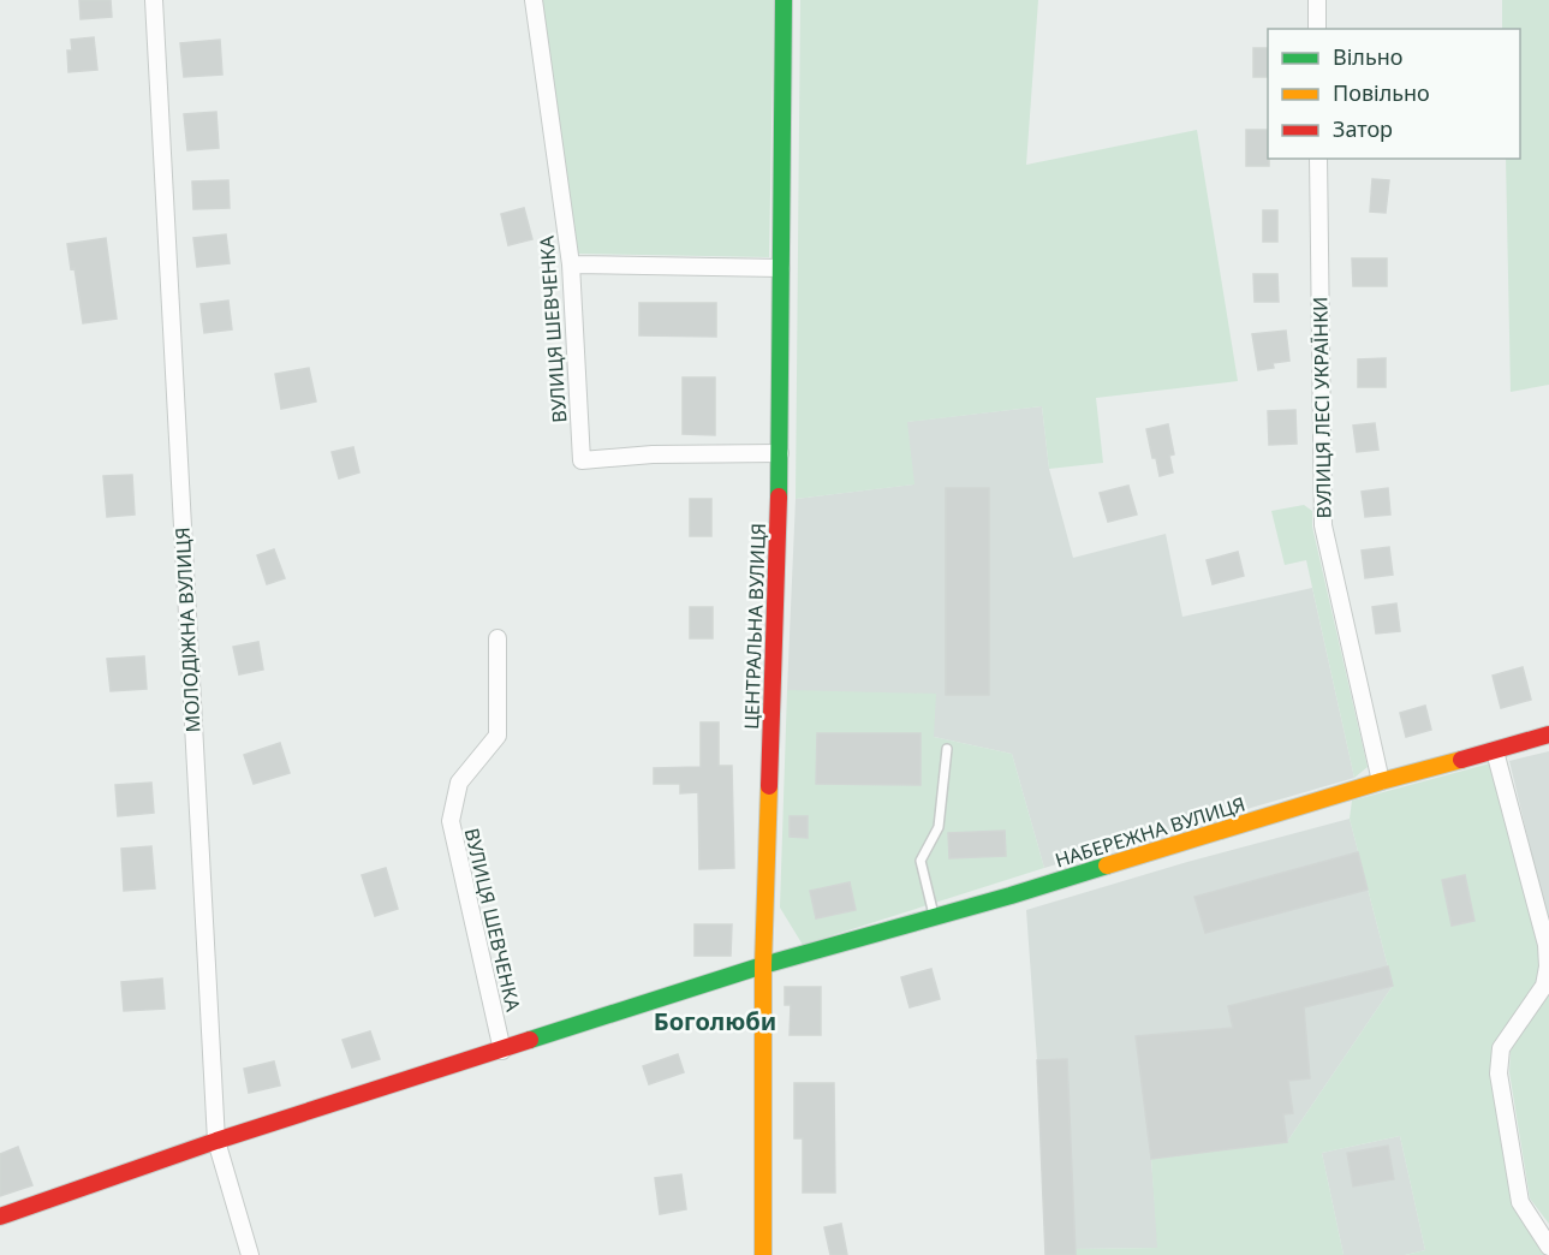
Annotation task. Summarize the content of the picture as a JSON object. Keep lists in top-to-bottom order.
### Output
{
  "streets": {
    "street": [
      "ВУЛИЦЯ ШЕВЧЕНКА",
      "ВУЛИЦЯ ЛЕСІ УКРАЇНКИ",
      "ЦЕНТРАЛЬНА ВУЛИЦЯ",
      "МОЛОДІЖНА ВУЛИЦЯ",
      "НАБЕРЕЖНА ВУЛИЦЯ"
    ]
  },
  "crossings": [
    ["ВУЛИЦЯ ШЕВЧЕНКА", "ЦЕНТРАЛЬНА ВУЛИЦЯ"],
    ["ВУЛИЦЯ ЛЕСІ УКРАЇНКИ", "НАБЕРЕЖНА ВУЛИЦЯ"],
    ["ЦЕНТРАЛЬНА ВУЛИЦЯ", "НАБЕРЕЖНА ВУЛИЦЯ"]
  ],
  "districts": ["Боголюби"],
  "legend": ["Вільно", "Повільно", "Затор"]
}
